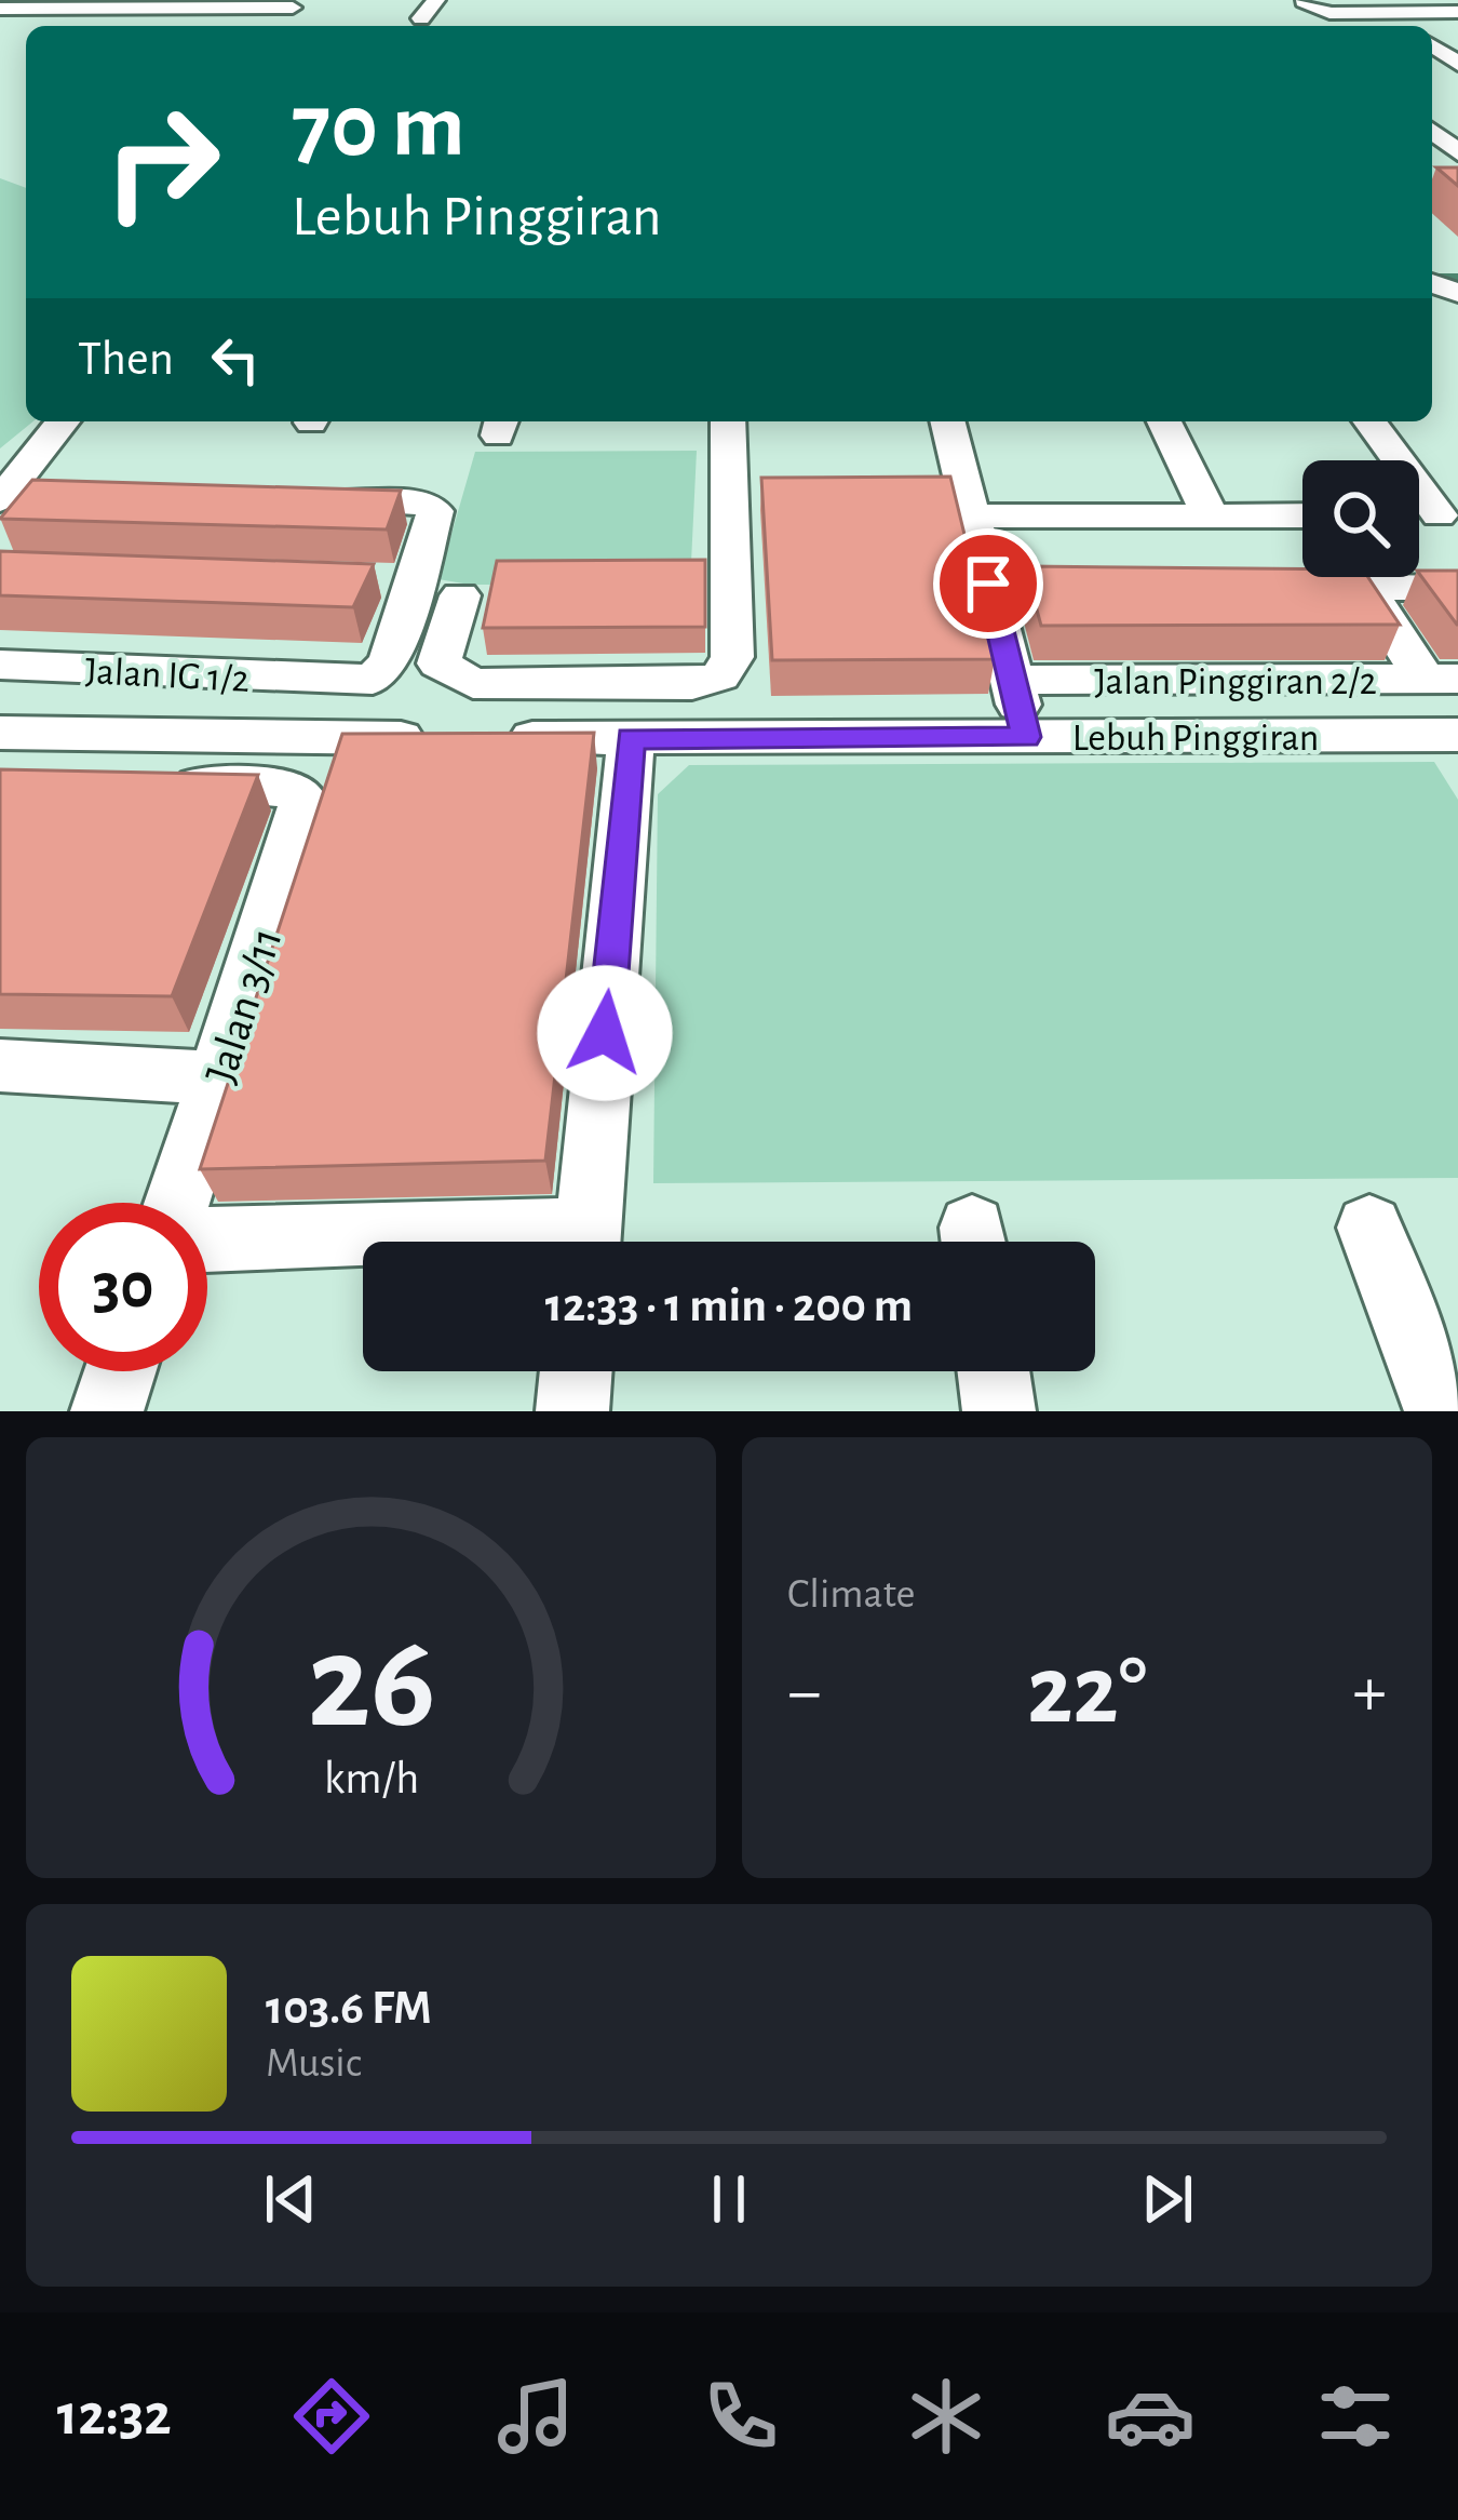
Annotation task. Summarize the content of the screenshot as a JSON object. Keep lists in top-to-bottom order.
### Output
{
  "streets": {
    "street": [
      "Jalan IG 1/2",
      "Jalan Pinggiran 2/2",
      "Lebuh Pinggiran",
      "Jalan 3/11"
    ]
  },
  "page": {
    "turn": ["70 m", "Lebuh Pinggiran"],
    "then": "Then",
    "limit": "30",
    "trip": "12:33 · 1 min · 200 m",
    "tile": "Climate",
    "heat": ["−", "22°", "+"],
    "song": ["103.6 FM", "Music"],
    "tabs": "12:32",
    "gauge": ["26", "km/h"]
  }
}
